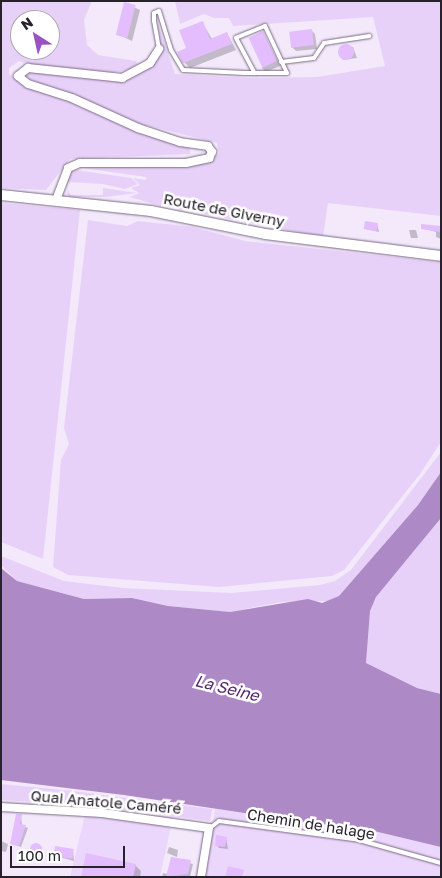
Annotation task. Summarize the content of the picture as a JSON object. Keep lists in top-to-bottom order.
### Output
{
  "streets": {
    "main road": ["Route de Giverny"],
    "street": ["Quai Anatole Caméré"],
    "lane": ["Chemin de halage"]
  },
  "crossings": [
    ["Quai Anatole Caméré", "Chemin de halage"]
  ],
  "water": ["La Seine"],
  "scale_bar": "100 m",
  "north": "top left"
}
